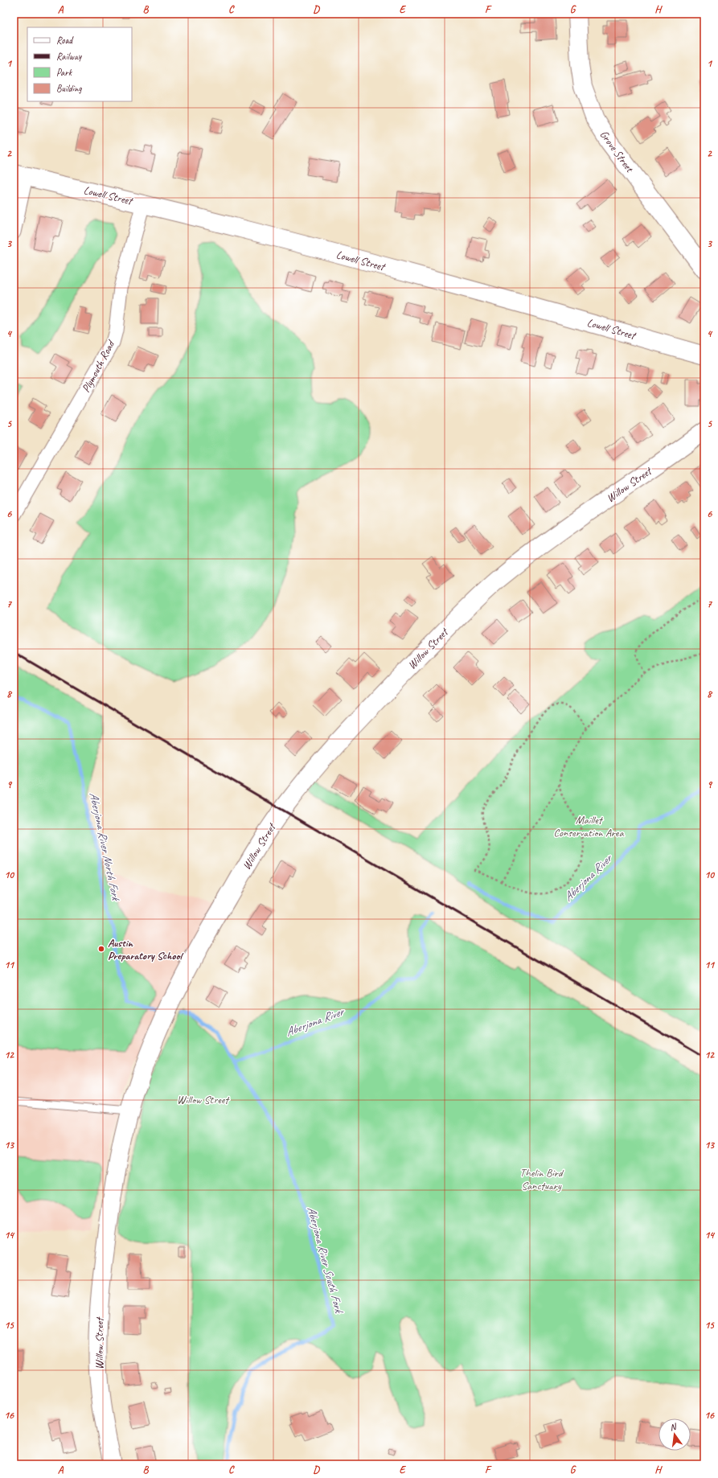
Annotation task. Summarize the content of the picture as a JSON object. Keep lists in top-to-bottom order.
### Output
{
  "streets": {
    "main road": ["Grove Street", "Lowell Street", "Willow Street"],
    "street": ["Plymouth Road"]
  },
  "crossings": [
    ["Lowell Street", "Plymouth Road"]
  ],
  "water": ["Aberjona River North Fork", "Aberjona River", "Aberjona River South Fork"],
  "parks": ["Maillet Conservation Area", "Willow Street", "Thelin Bird Sanctuary"],
  "places": ["Austin Preparatory School"],
  "legend": [
    "Road",
    "Railway",
    "Park",
    "Building"
  ],
  "north": "top",
  "grid": {
    "columns": [
      "A",
      "B",
      "C",
      "D",
      "E",
      "F",
      "G",
      "H"
    ],
    "rows": [
      "1",
      "2",
      "3",
      "4",
      "5",
      "6",
      "7",
      "8",
      "9",
      "10",
      "11",
      "12",
      "13",
      "14",
      "15",
      "16"
    ]
  }
}
